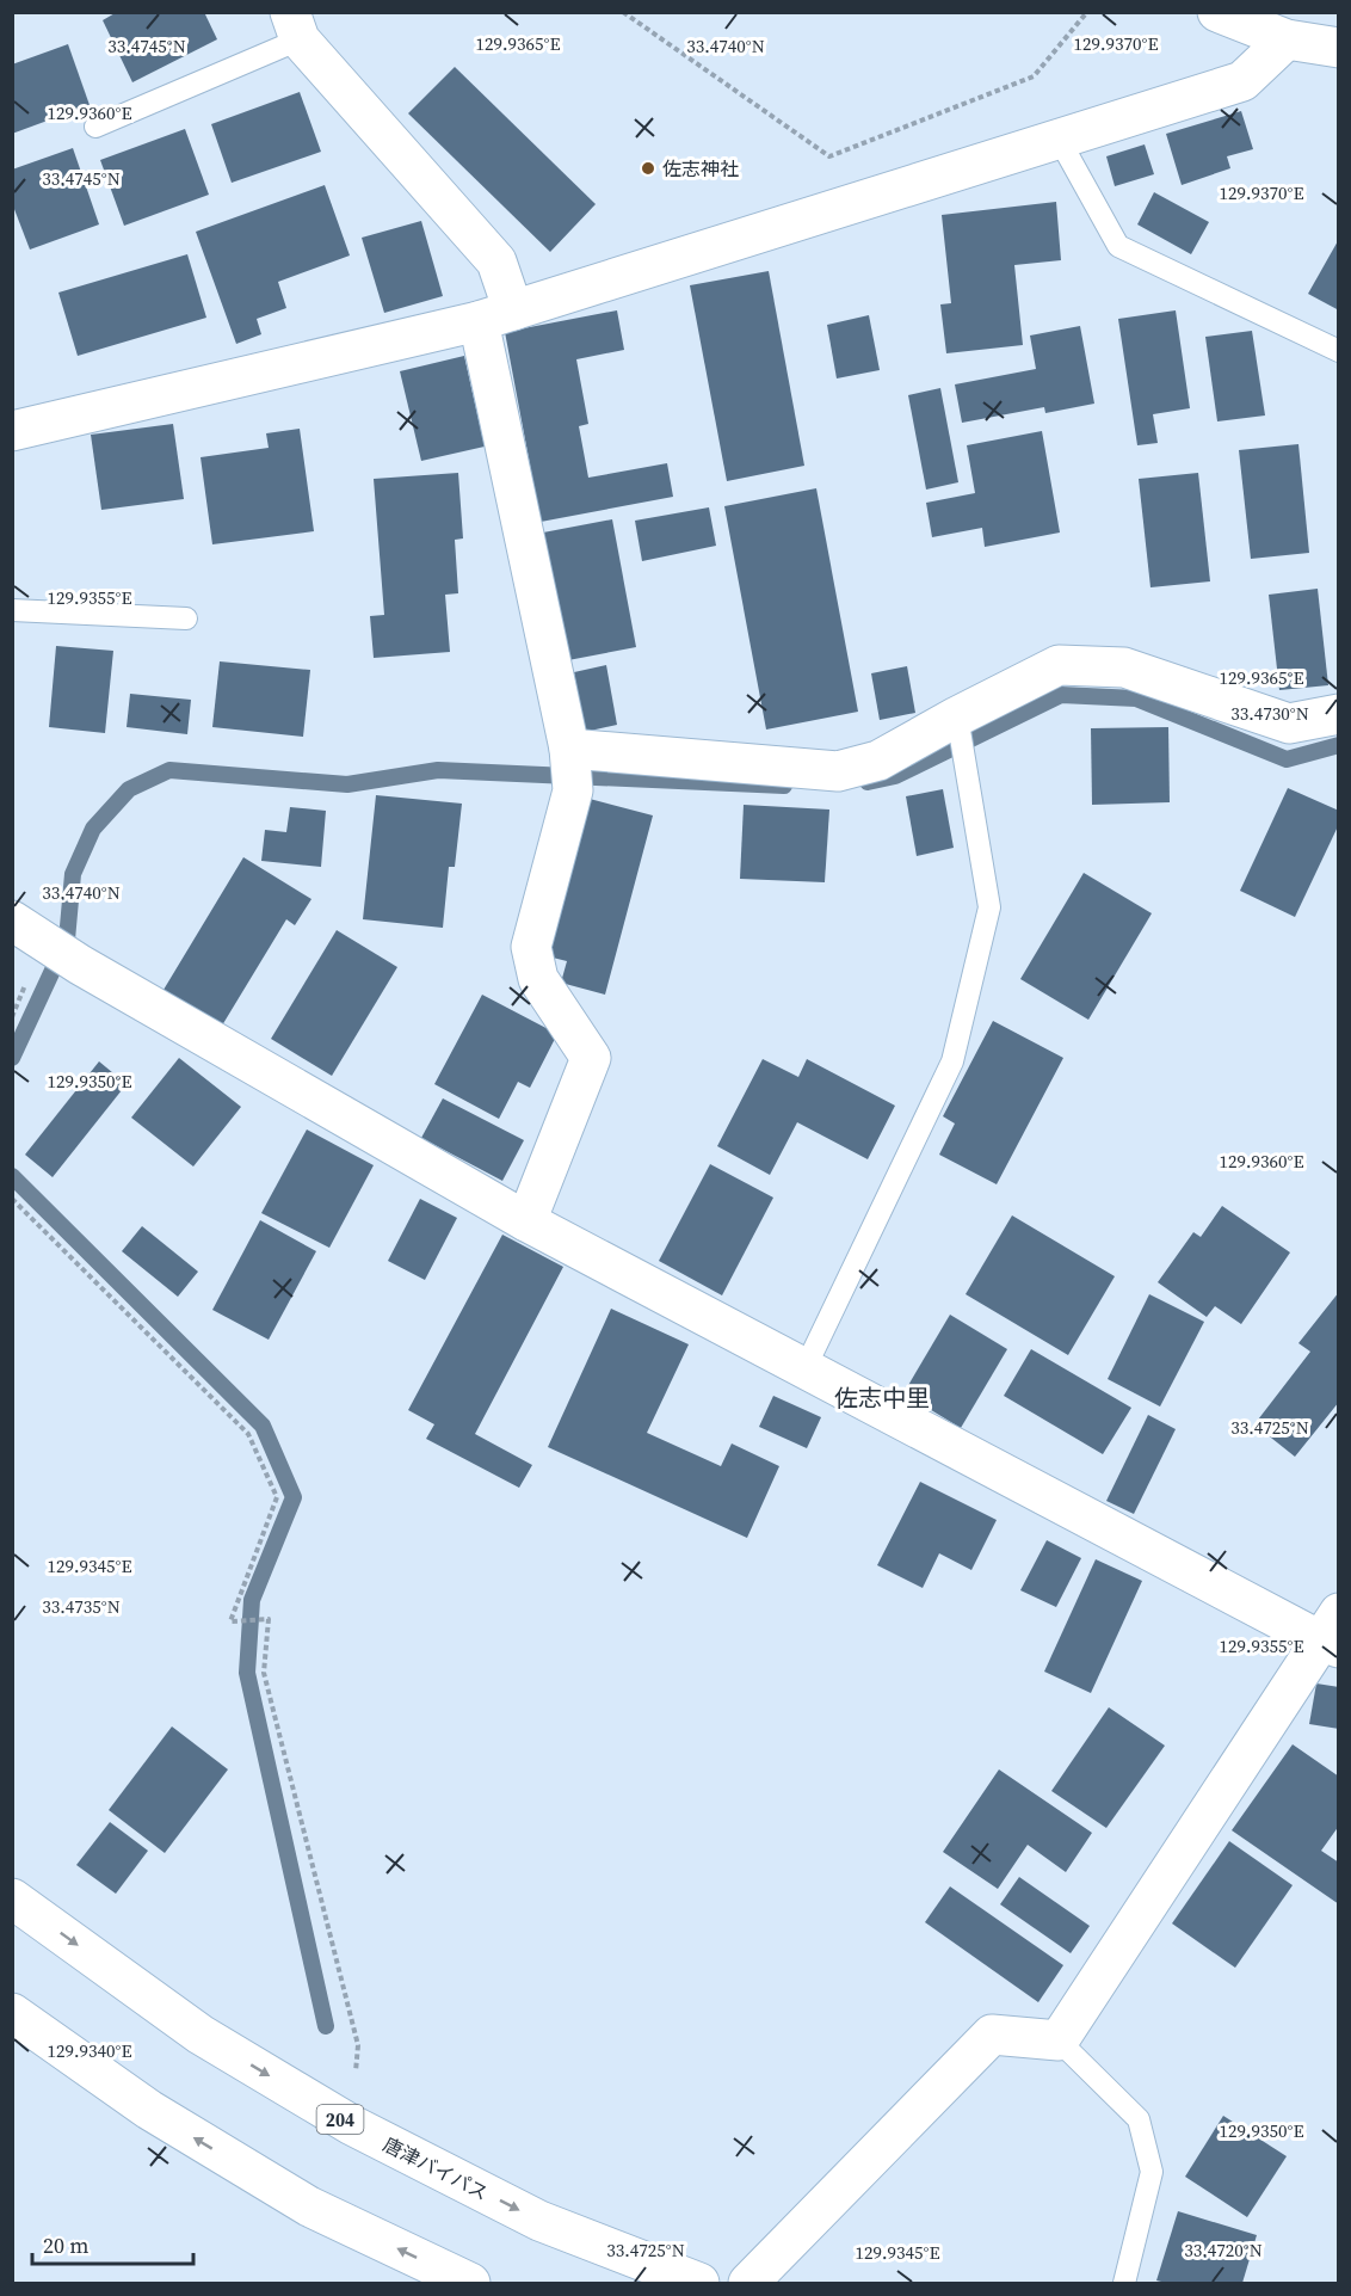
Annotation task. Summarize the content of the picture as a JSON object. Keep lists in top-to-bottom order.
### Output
{
  "streets": {
    "main road": ["204", "唐津バイパス"]
  },
  "districts": ["佐志中里"],
  "places": ["佐志神社"],
  "scale_bar": "20 m",
  "coordinates": [
    "129.9365°E",
    "129.9370°E",
    "33.4745°N",
    "33.4740°N",
    "129.9360°E",
    "129.9355°E",
    "33.4730°N",
    "129.9350°E",
    "33.4725°N",
    "129.9345°E",
    "33.4735°N",
    "129.9340°E",
    "33.4720°N"
  ]
}
